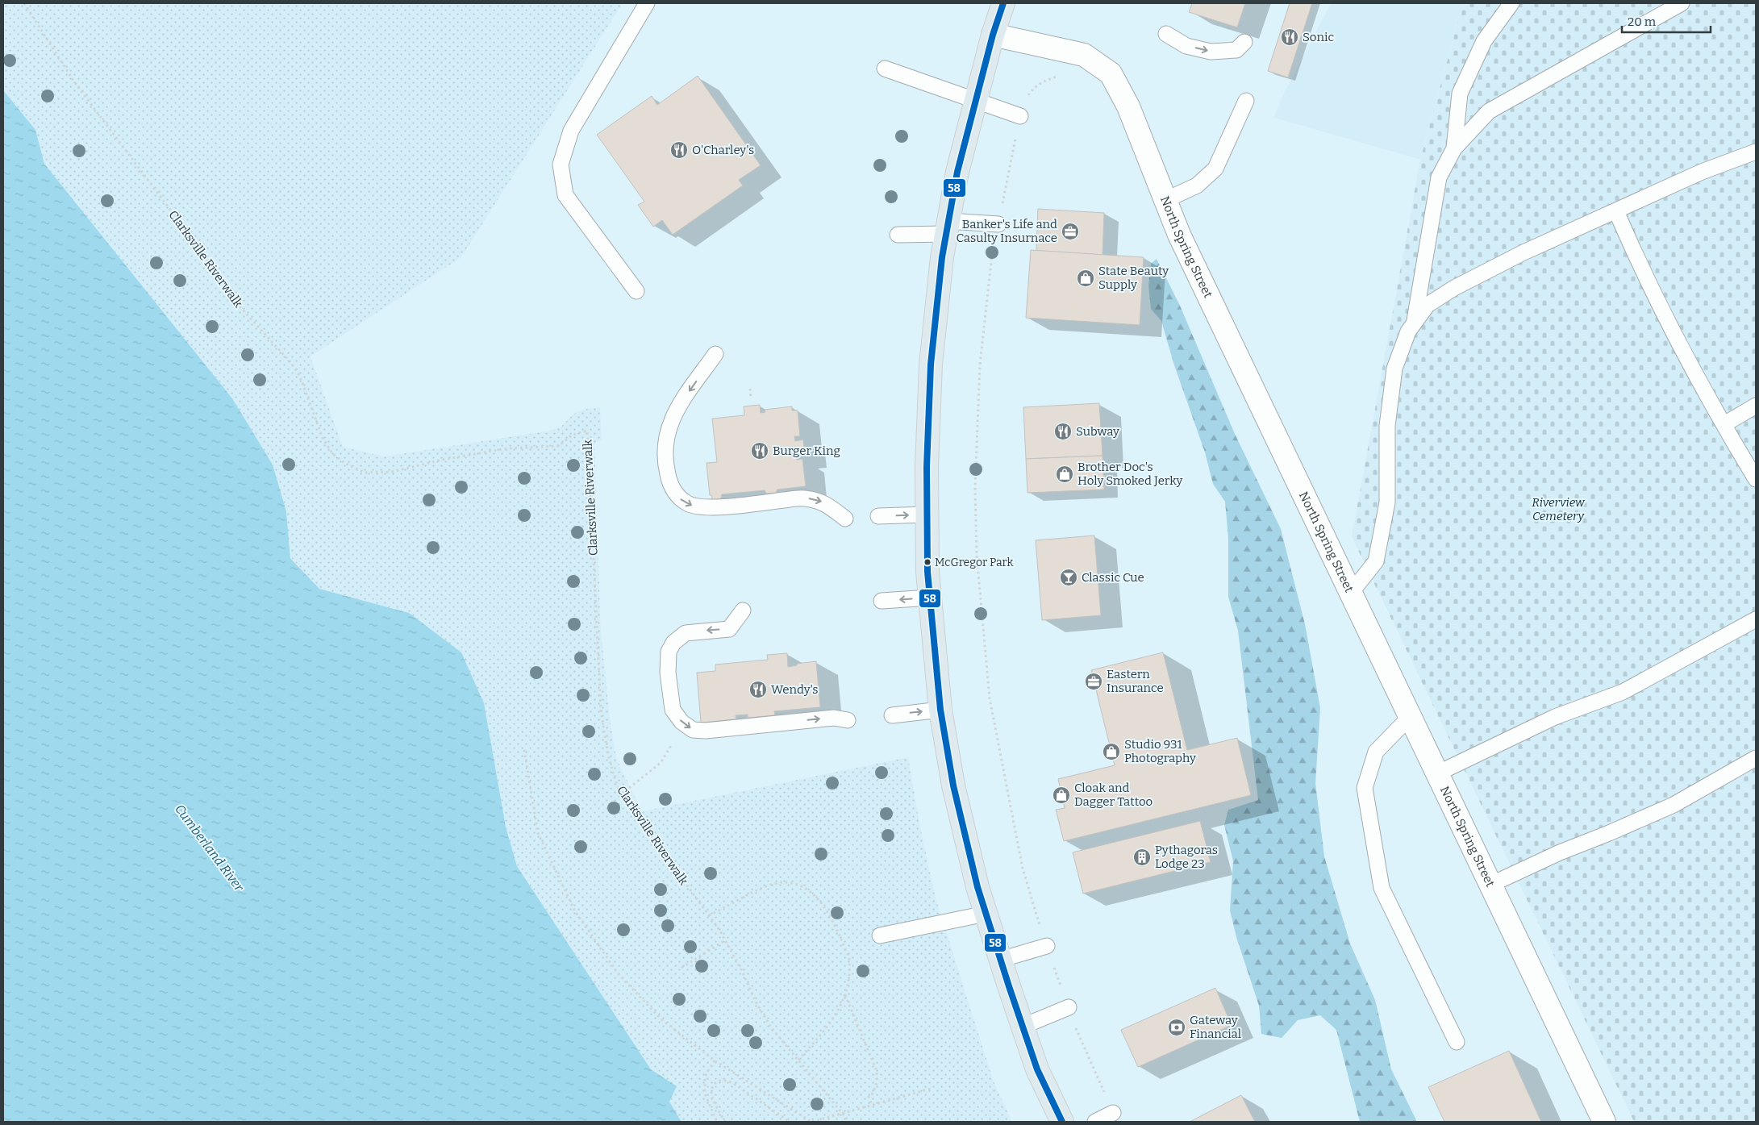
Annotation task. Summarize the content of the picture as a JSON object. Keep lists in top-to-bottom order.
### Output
{
  "streets": {
    "street": ["North Spring Street"],
    "path": ["Clarksville Riverwalk"]
  },
  "water": ["Cumberland River"],
  "parks": ["Riverview Cemetery"],
  "places": {
    "restaurant": [
      "Sonic",
      "O'Charley's",
      "Subway",
      "Burger King",
      "Wendy's"
    ],
    "office": ["Banker's Life and Casulty Insurnace", "Eastern Insurance"],
    "shop": [
      "State Beauty Supply",
      "Brother Doc's Holy Smoked Jerky",
      "Studio 931 Photography",
      "Cloak and Dagger Tattoo"
    ],
    "other": ["McGregor Park"],
    "bar": ["Classic Cue"],
    "building": ["Pythagoras Lodge 23"],
    "bank": ["Gateway Financial"]
  },
  "lines": ["transit line 58"],
  "scale_bar": "20 m"
}
